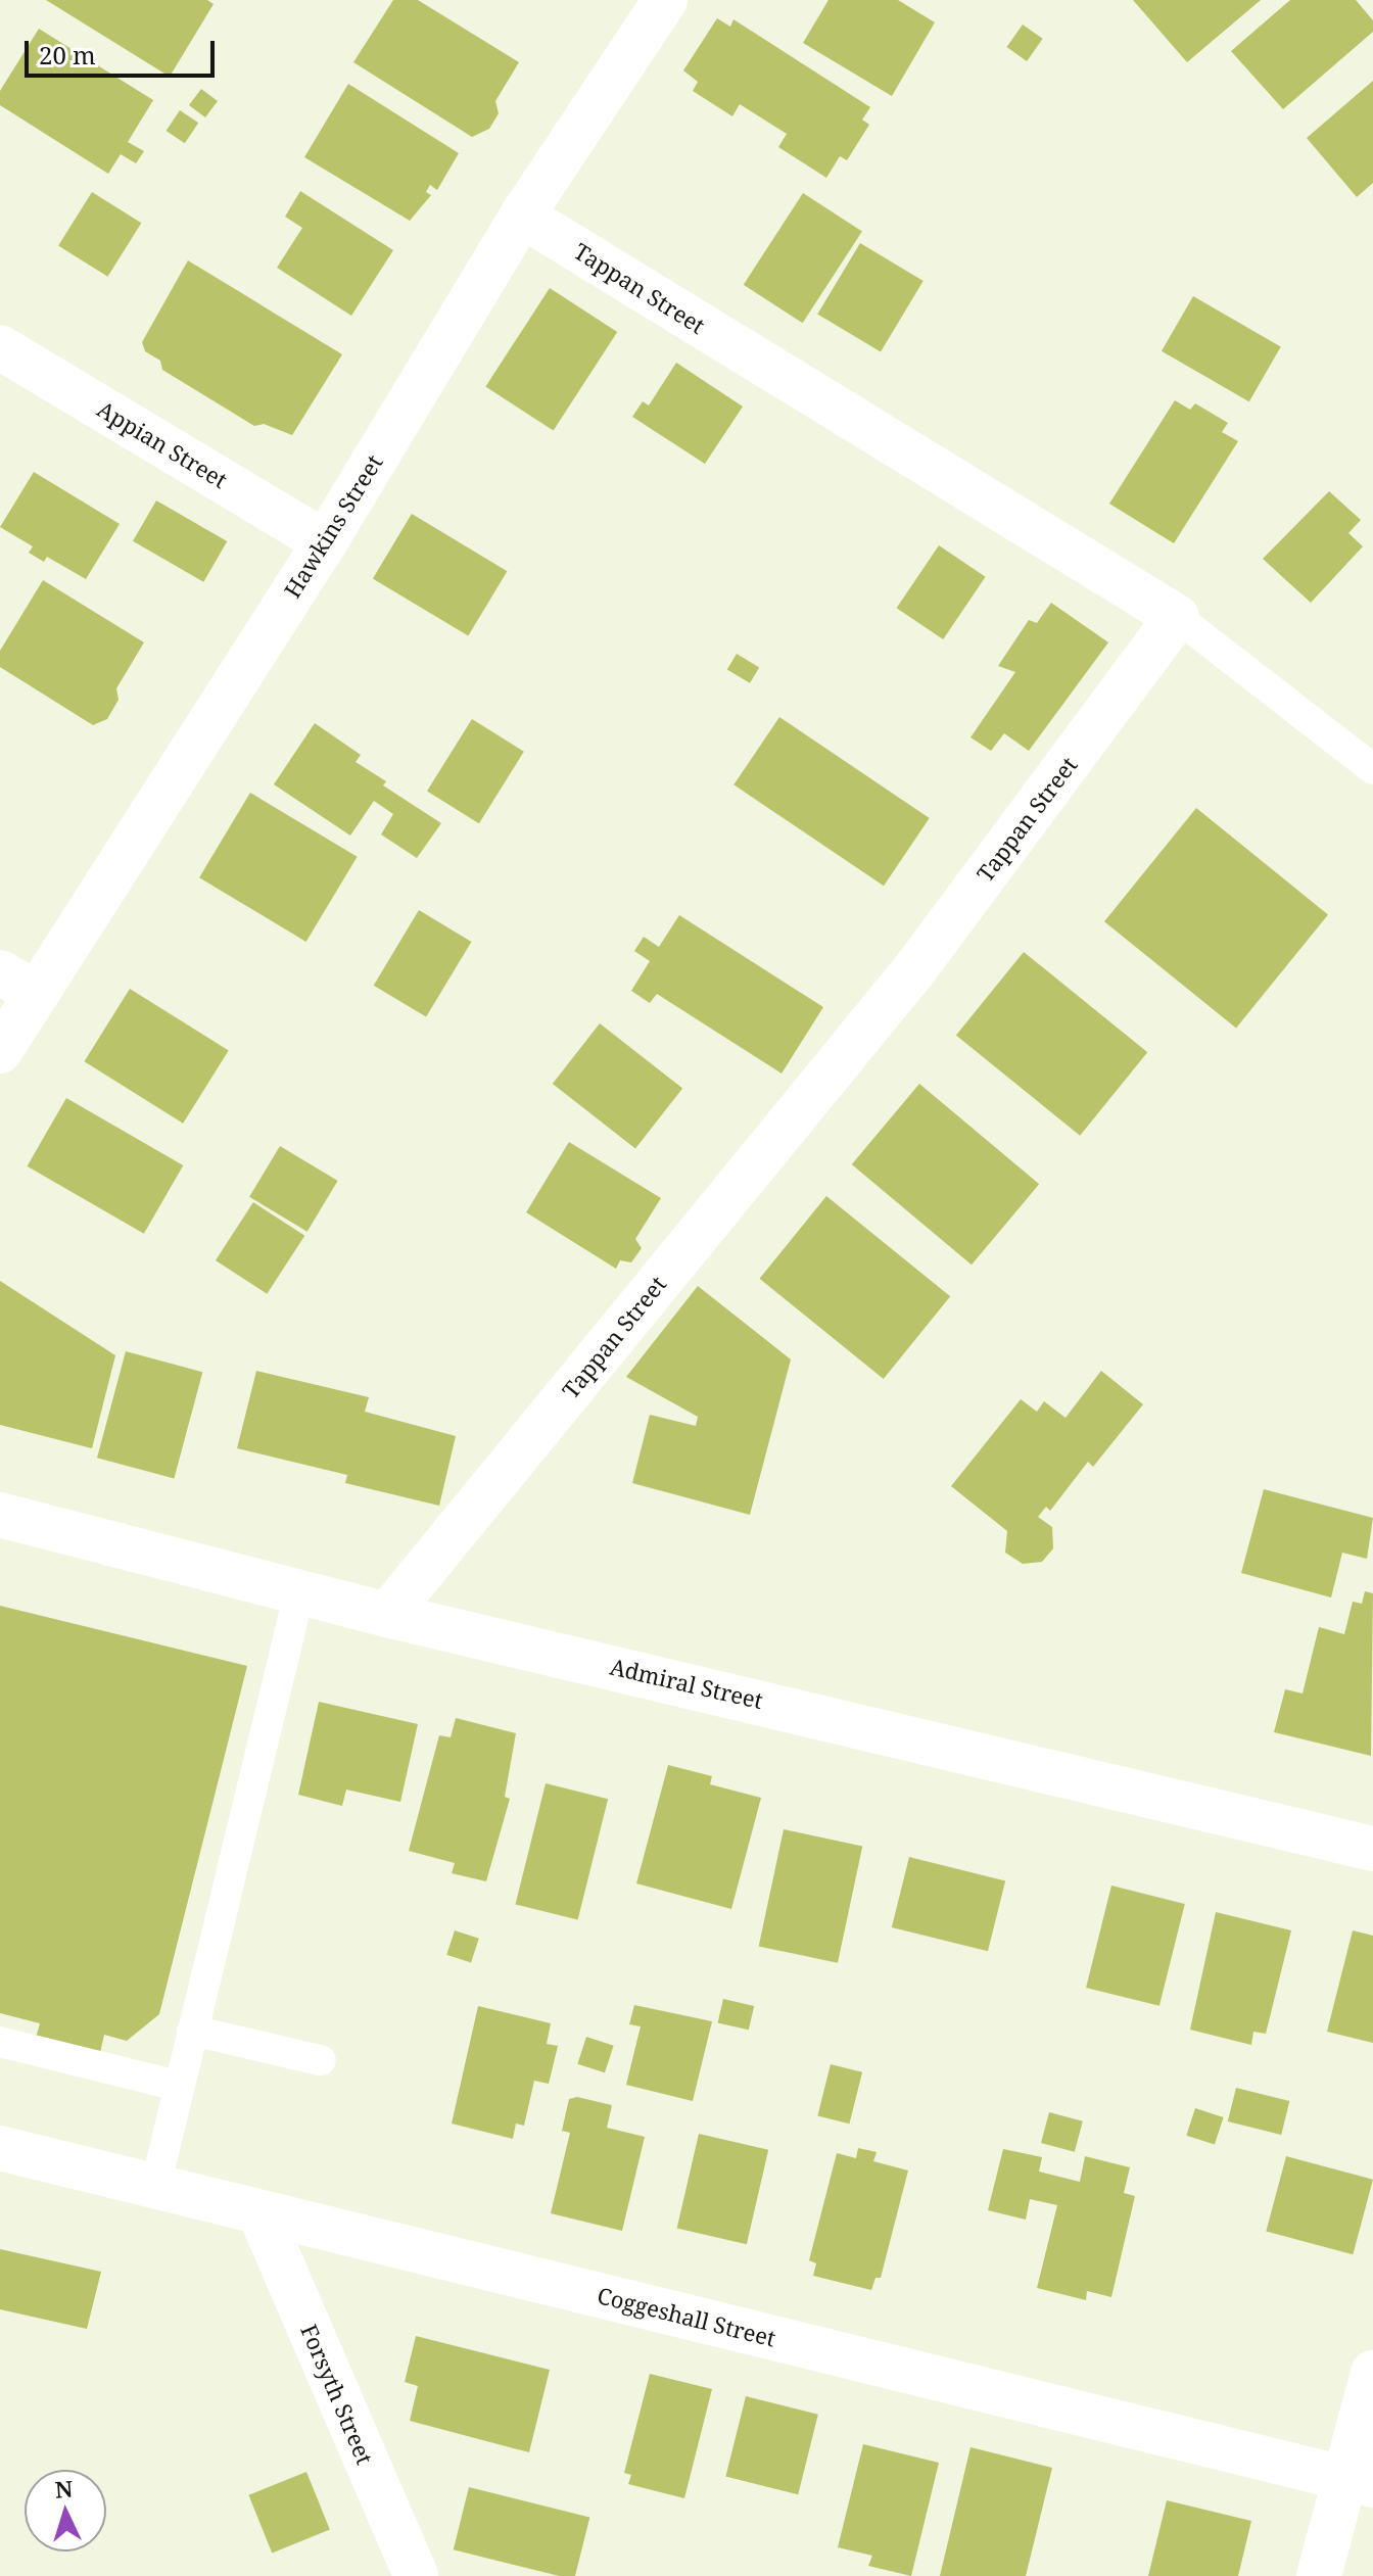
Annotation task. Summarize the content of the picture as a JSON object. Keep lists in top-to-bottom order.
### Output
{
  "streets": {
    "street": [
      "Tappan Street",
      "Appian Street",
      "Hawkins Street",
      "Admiral Street",
      "Coggeshall Street",
      "Forsyth Street"
    ]
  },
  "crossings": [
    ["Tappan Street", "Hawkins Street"],
    ["Tappan Street", "Admiral Street"],
    ["Appian Street", "Hawkins Street"],
    ["Coggeshall Street", "Forsyth Street"]
  ],
  "scale_bar": "20 m",
  "north": "top"
}
